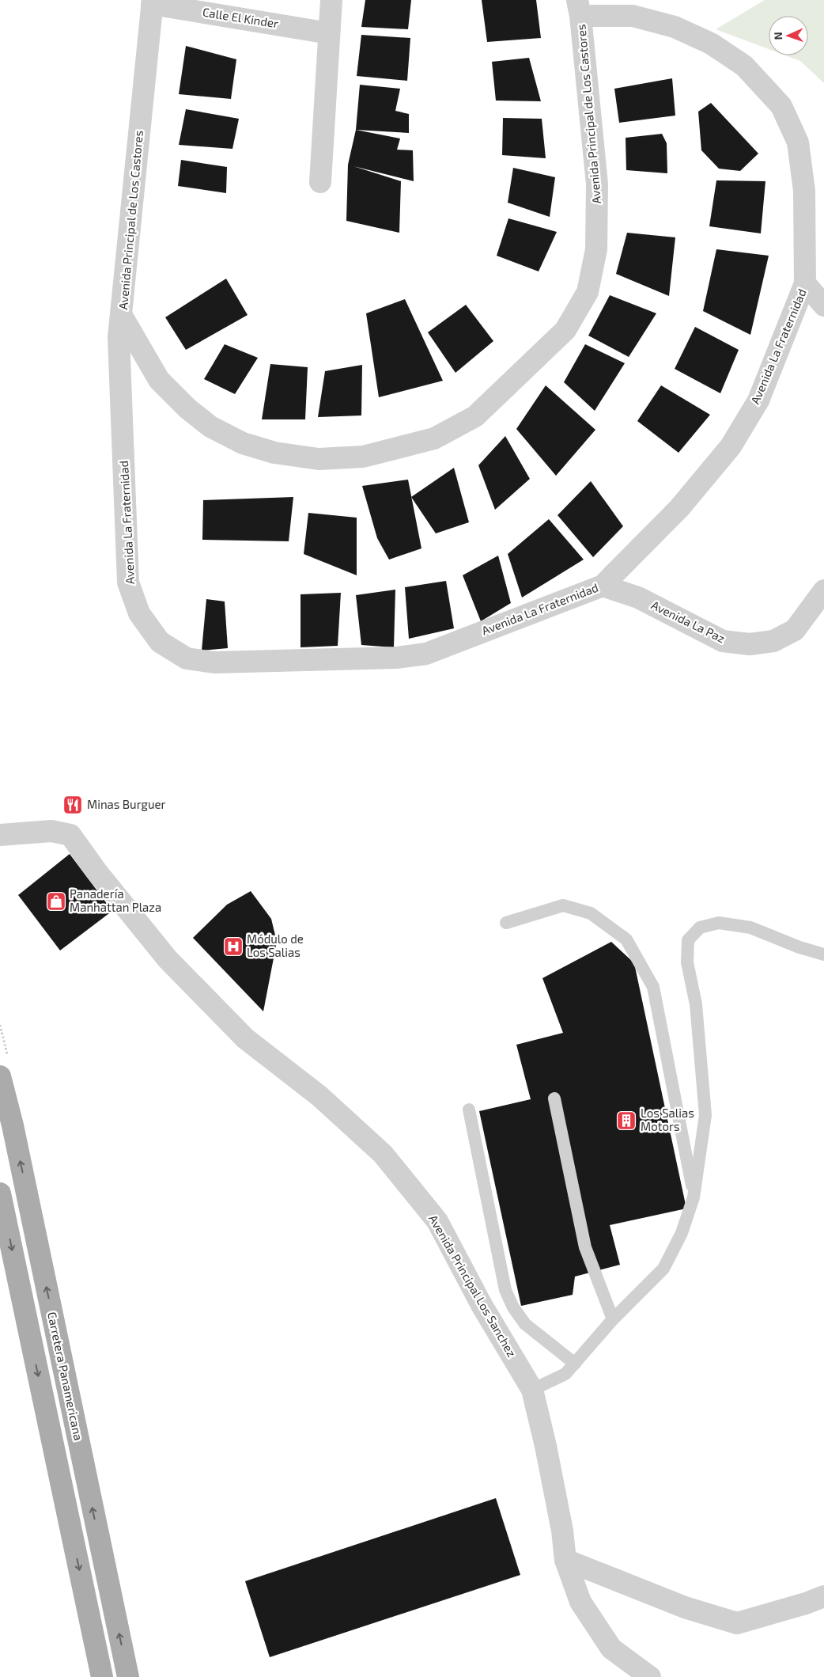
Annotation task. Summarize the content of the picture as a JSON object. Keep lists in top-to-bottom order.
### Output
{
  "streets": {
    "main road": ["Carretera Panamericana"],
    "street": [
      "Calle El Kinder",
      "Avenida Principal de Los Castores",
      "Avenida La Fraternidad",
      "Avenida La Paz",
      "Avenida Principal Los Sanchez"
    ]
  },
  "crossings": [
    ["Calle El Kinder", "Avenida Principal de Los Castores"],
    ["Avenida Principal de Los Castores", "Avenida La Fraternidad"],
    ["Avenida La Fraternidad", "Avenida La Paz"]
  ],
  "places": {
    "restaurant": ["Minas Burguer"],
    "shop": ["Panadería Manhattan Plaza"],
    "hospital": ["Módulo de Los Salias"],
    "building": ["Los Salias Motors"]
  },
  "north": "left"
}
